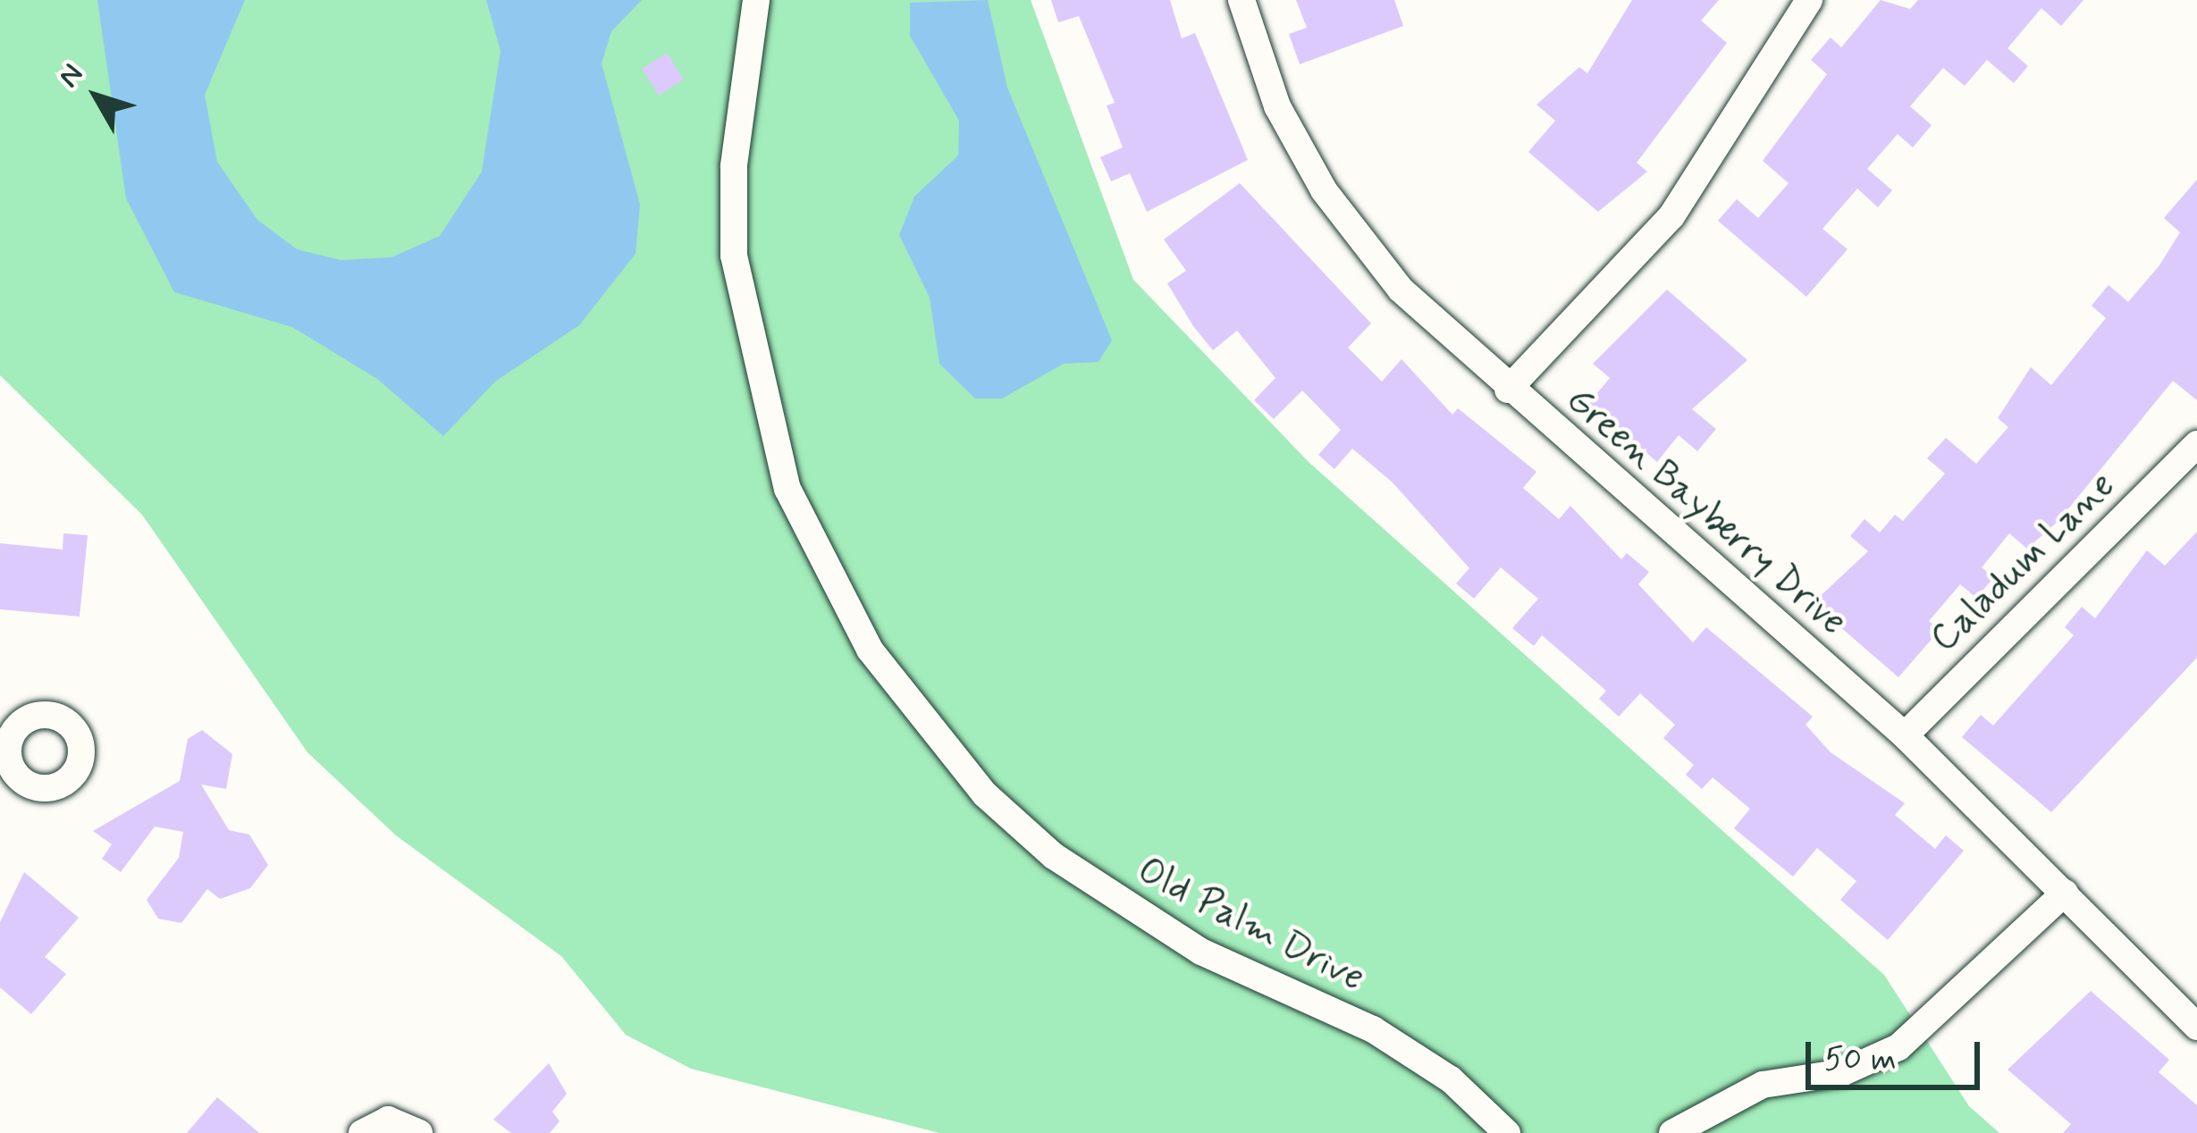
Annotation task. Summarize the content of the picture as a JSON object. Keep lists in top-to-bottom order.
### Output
{
  "streets": {
    "street": ["Green Bayberry Drive", "Caladum Lane", "Old Palm Drive"]
  },
  "crossings": [
    ["Green Bayberry Drive", "Caladum Lane"]
  ],
  "scale_bar": "50 m",
  "north": "top left"
}
